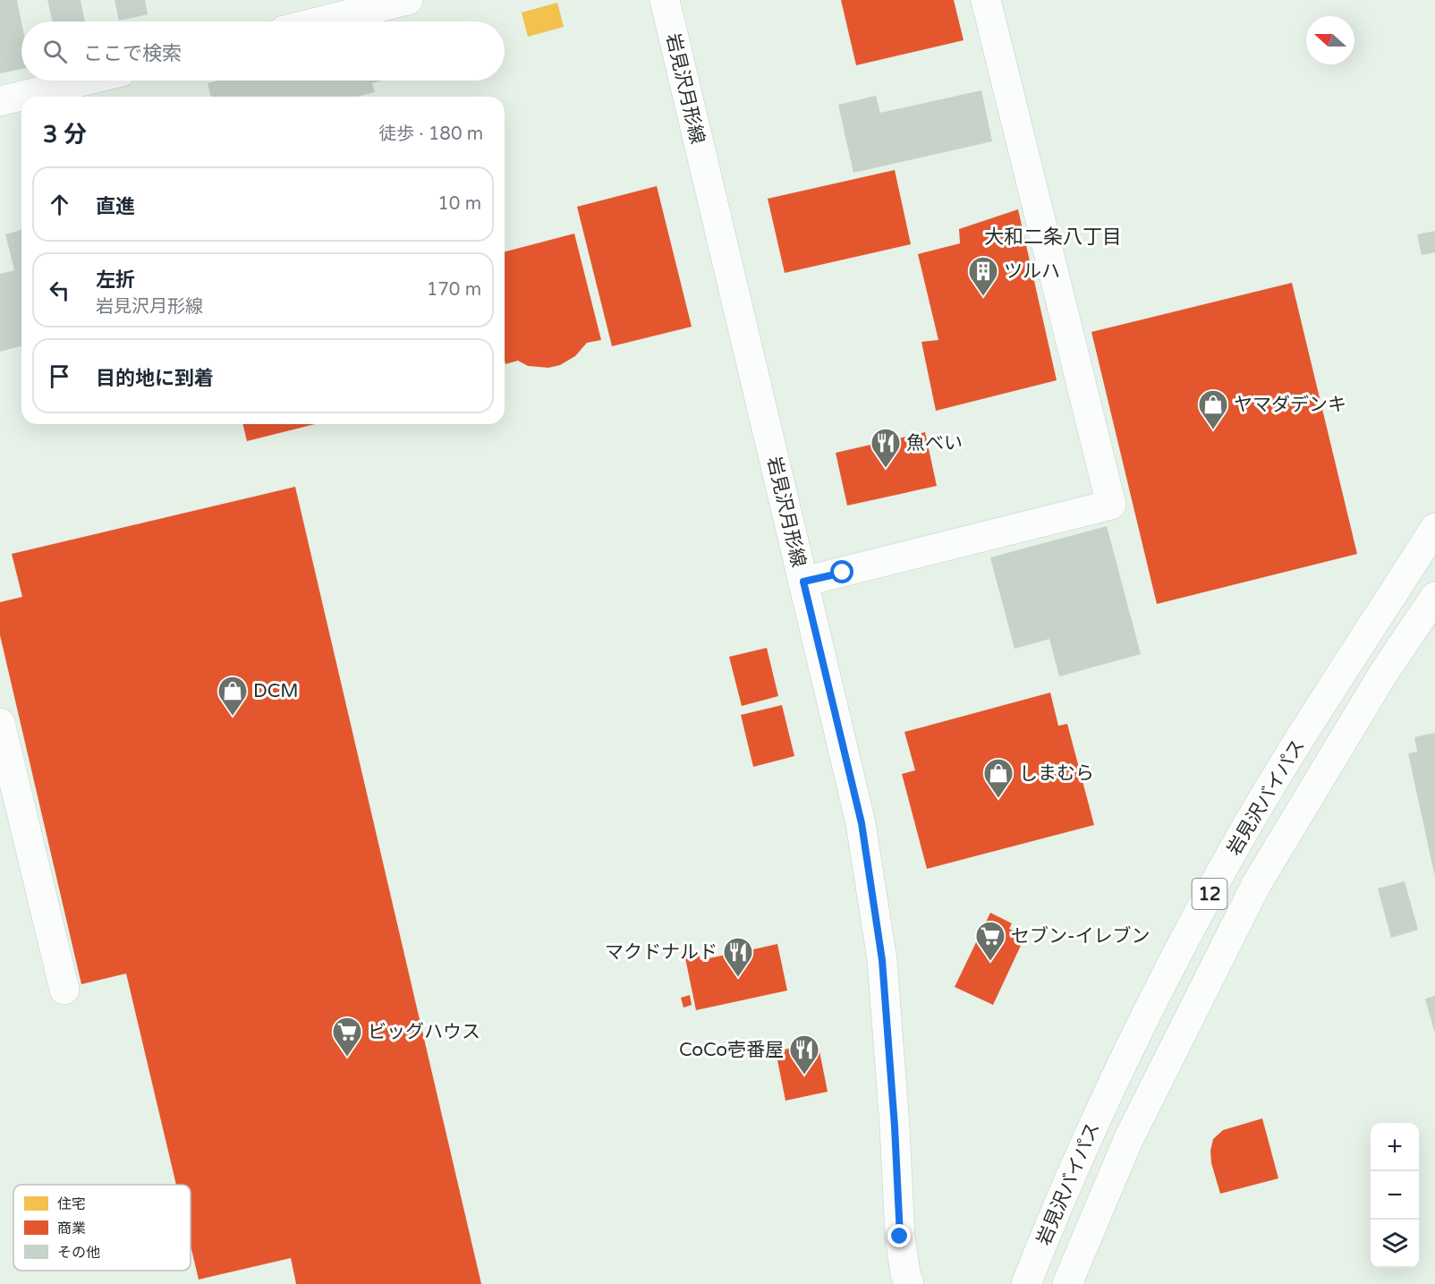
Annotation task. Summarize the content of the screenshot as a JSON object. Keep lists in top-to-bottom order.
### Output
{
  "streets": {
    "main road": ["岩見沢月形線", "岩見沢バイパス", "12"]
  },
  "districts": ["大和二条八丁目"],
  "places": {
    "building": ["ツルハ"],
    "shop": ["ヤマダデンキ", "DCM", "しまむら"],
    "restaurant": ["魚べい", "マクドナルド", "CoCo壱番屋"],
    "supermarket": ["セブン-イレブン", "ビッグハウス"]
  },
  "legend": ["住宅", "商業", "その他"],
  "north": "left",
  "page": {
    "search": "ここで検索",
    "heading": ["3 分", "徒歩 · 180 m"],
    "list": [
      ["直進", "10 m"],
      ["左折", "岩見沢月形線", "170 m"],
      "目的地に到着"
    ],
    "map_buttons": ["+", "−"]
  }
}
